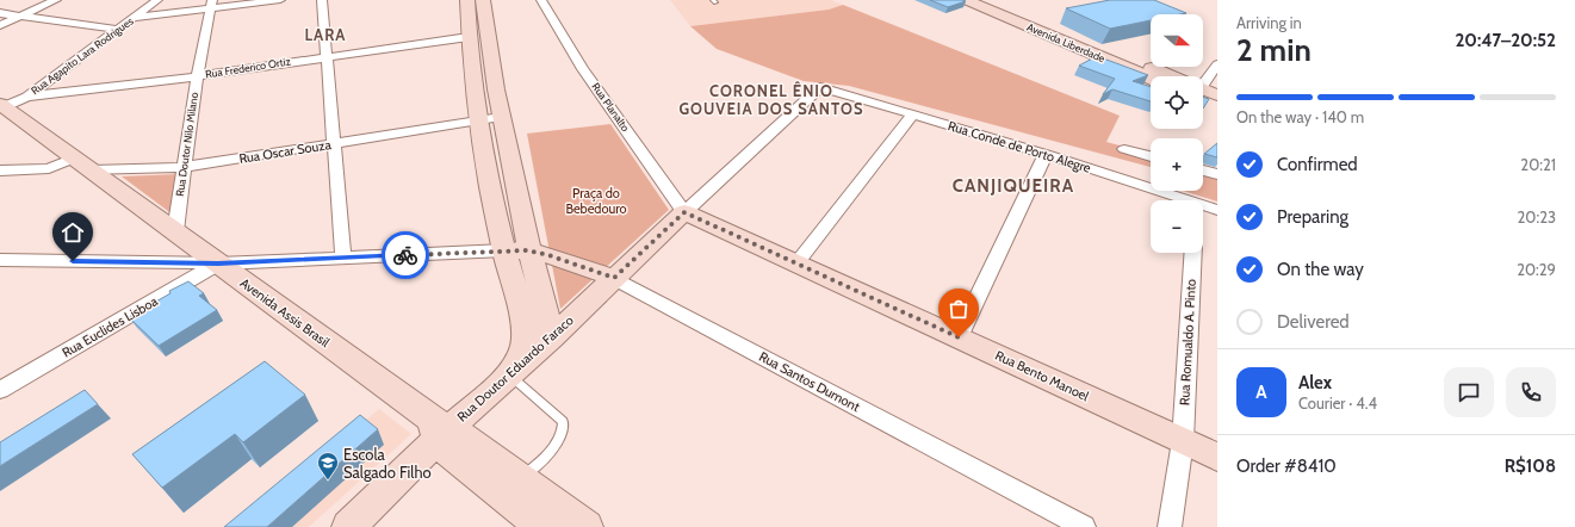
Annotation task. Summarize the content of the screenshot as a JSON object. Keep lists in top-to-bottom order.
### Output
{
  "streets": {
    "main road": [
      "Avenida Liberdade",
      "Avenida Assis Brasil",
      "Rua Doutor Eduardo Faraco",
      "Rua Bento Manoel",
      "Rua Santos Dumont"
    ],
    "street": [
      "Rua Agapito Lara Rodrigues",
      "Rua Frederico Ortiz",
      "Rua Planalto",
      "Rua Doutor Nilo Milano",
      "Rua Conde de Porto Alegre",
      "Rua Oscar Souza",
      "Rua Euclides Lisboa",
      "Rua Romualdo A. Pinto"
    ]
  },
  "crossings": [
    ["Rua Agapito Lara Rodrigues", "Rua Frederico Ortiz"],
    ["Rua Agapito Lara Rodrigues", "Avenida Assis Brasil"],
    ["Rua Frederico Ortiz", "Rua Doutor Nilo Milano"],
    ["Rua Planalto", "Rua Conde de Porto Alegre"],
    ["Rua Planalto", "Rua Doutor Eduardo Faraco"],
    ["Rua Planalto", "Rua Bento Manoel"],
    ["Rua Doutor Nilo Milano", "Rua Oscar Souza"],
    ["Rua Doutor Nilo Milano", "Avenida Assis Brasil"],
    ["Rua Conde de Porto Alegre", "Rua Doutor Eduardo Faraco"],
    ["Rua Conde de Porto Alegre", "Rua Bento Manoel"],
    ["Rua Oscar Souza", "Avenida Assis Brasil"],
    ["Avenida Assis Brasil", "Rua Euclides Lisboa"],
    ["Avenida Assis Brasil", "Rua Doutor Eduardo Faraco"],
    ["Rua Romualdo A. Pinto", "Rua Bento Manoel"],
    ["Rua Doutor Eduardo Faraco", "Rua Bento Manoel"],
    ["Rua Doutor Eduardo Faraco", "Rua Santos Dumont"]
  ],
  "districts": ["LARA", "CORONEL ÊNIO GOUVEIA DOS SANTOS", "CANJIQUEIRA"],
  "parks": ["Praça do Bebedouro"],
  "places": {
    "school or university": ["Escola Salgado Filho"]
  },
  "north": "right",
  "page": {
    "heading": ["2 min", "Arriving in", "20:47–20:52"],
    "panel": [
      "Alex",
      "Courier · 4.4",
      "Order #8410",
      "R$108"
    ],
    "map_buttons": ["+", "−"],
    "bar": "On the way · 140 m",
    "list": [
      ["Confirmed", "20:21"],
      ["Preparing", "20:23"],
      ["On the way", "20:29"],
      "Delivered"
    ],
    "round": "A"
  }
}
